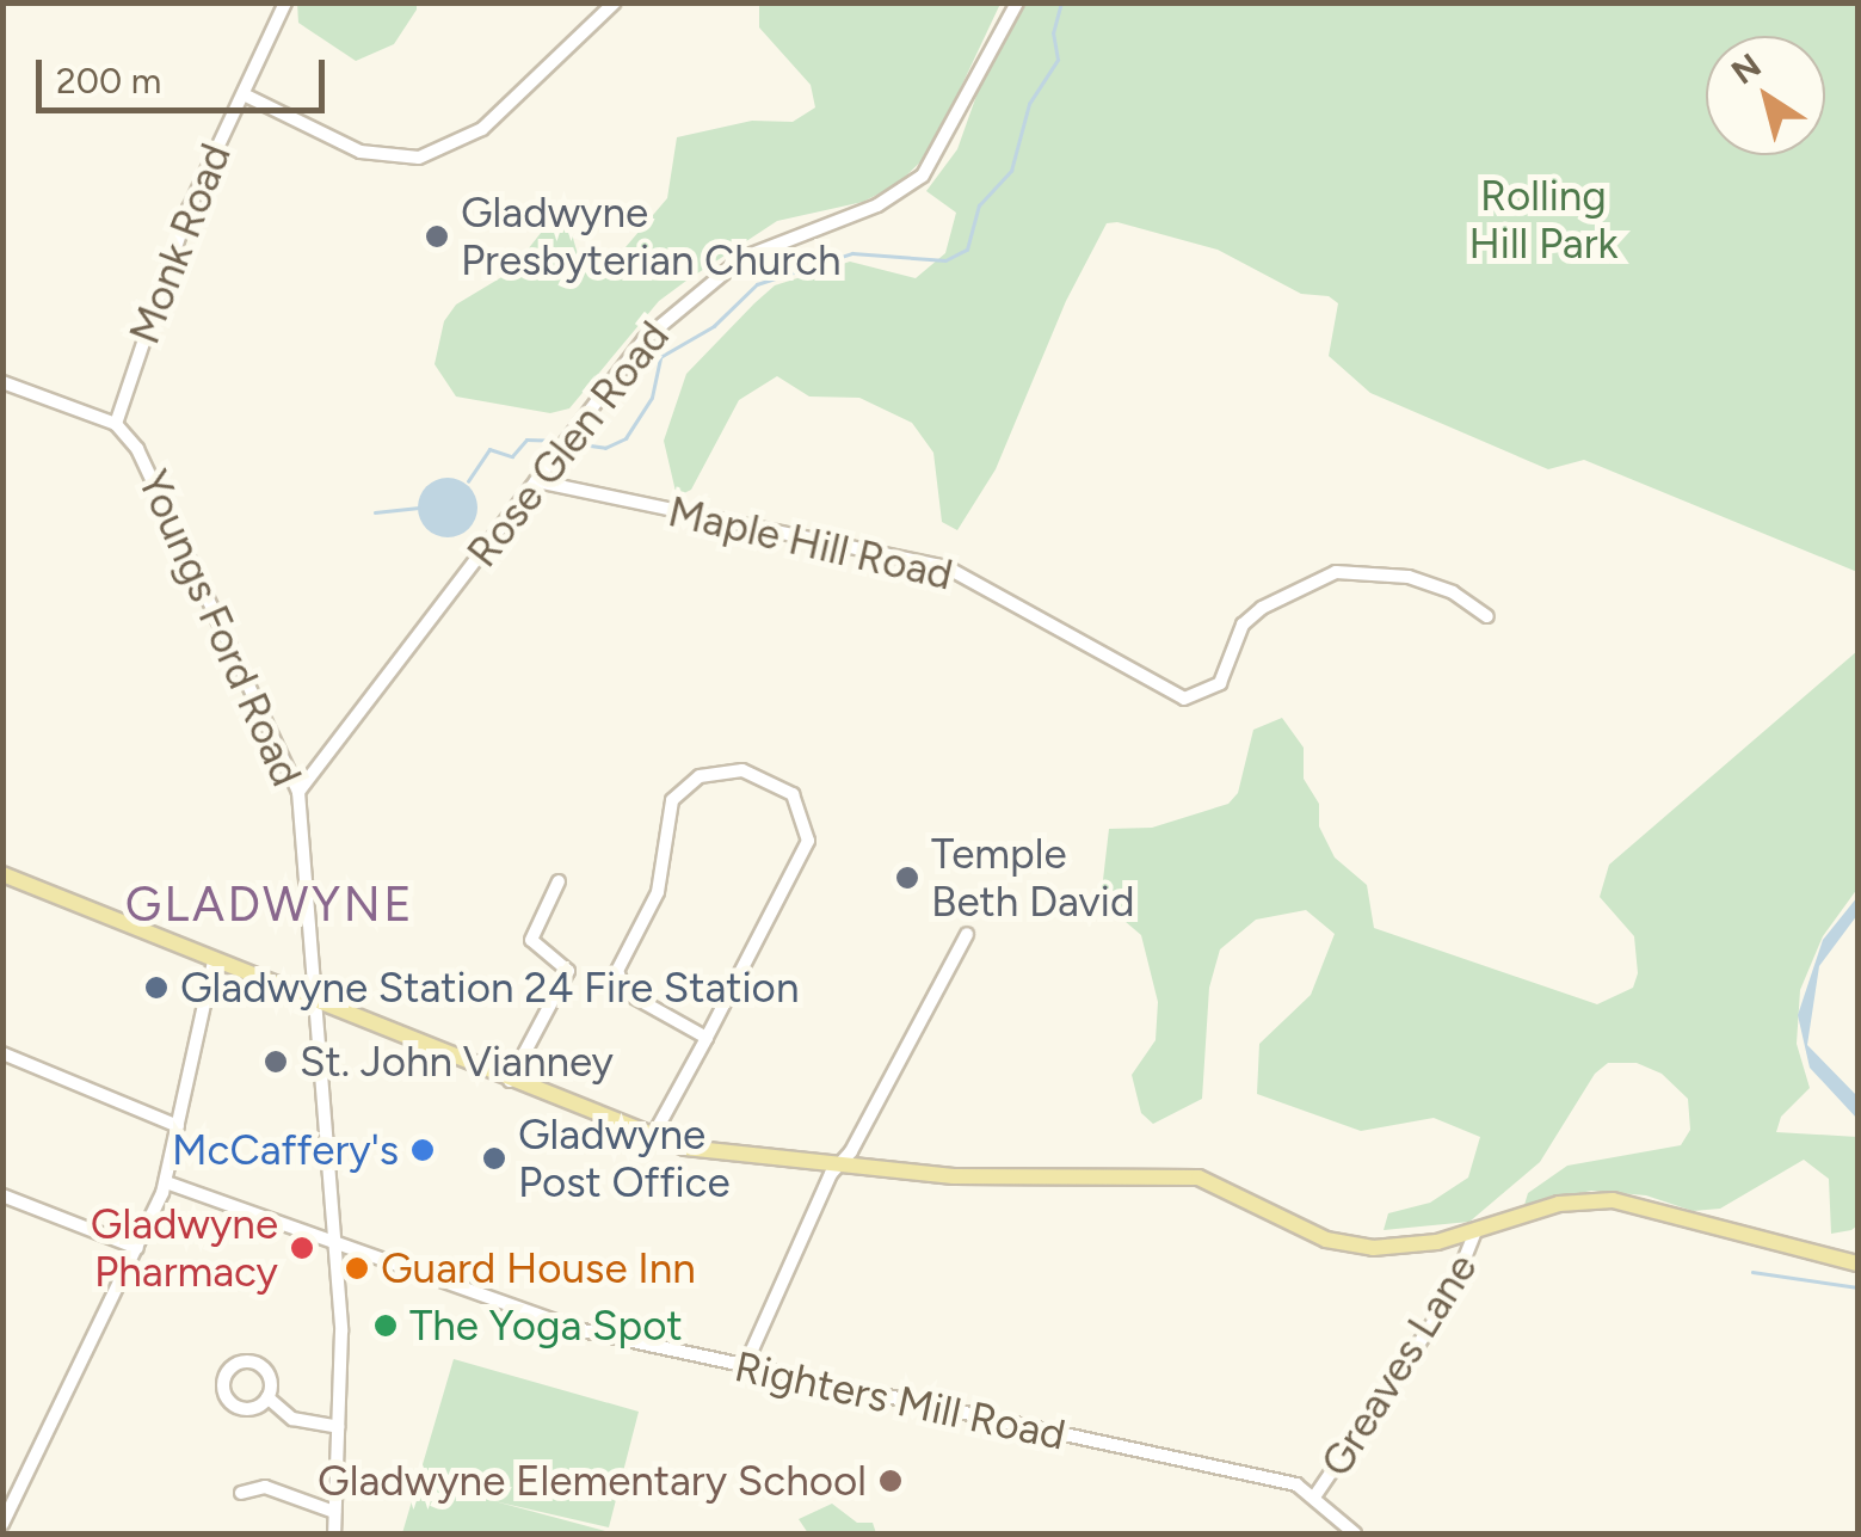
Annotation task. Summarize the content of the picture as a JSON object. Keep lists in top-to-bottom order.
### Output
{
  "streets": {
    "street": [
      "Monk Road",
      "Rose Glen Road",
      "Maple Hill Road",
      "Youngs Ford Road",
      "Greaves Lane",
      "Righters Mill Road"
    ]
  },
  "crossings": [
    ["Monk Road", "Youngs Ford Road"],
    ["Rose Glen Road", "Maple Hill Road"],
    ["Rose Glen Road", "Youngs Ford Road"],
    ["Youngs Ford Road", "Righters Mill Road"],
    ["Greaves Lane", "Righters Mill Road"]
  ],
  "districts": ["GLADWYNE"],
  "parks": ["Rolling Hill Park"],
  "places": [
    "Gladwyne Presbyterian Church",
    "Temple Beth David",
    "Gladwyne Station 24 Fire Station",
    "St. John Vianney",
    "McCaffery's",
    "Gladwyne Post Office",
    "Gladwyne Pharmacy",
    "Guard House Inn",
    "The Yoga Spot",
    "Gladwyne Elementary School"
  ],
  "scale_bar": "200 m",
  "north": "top left"
}
